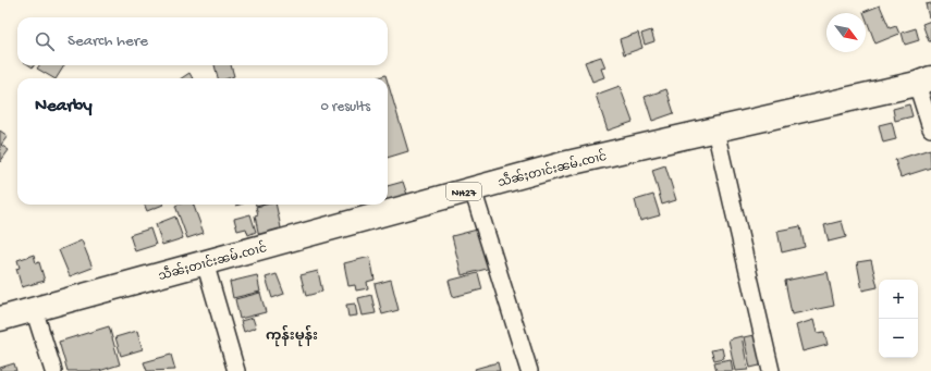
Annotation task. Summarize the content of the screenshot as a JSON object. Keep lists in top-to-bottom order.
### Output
{
  "streets": {
    "highway": ["သဵၼ်ႈတၢင်းၼမ်ႉၸၢင်", "NH27"]
  },
  "districts": ["ကုန်းမုန်း"],
  "north": "bottom right",
  "page": {
    "search": "Search here",
    "heading": ["Nearby", "0 results"],
    "map_buttons": ["+", "−"]
  }
}
